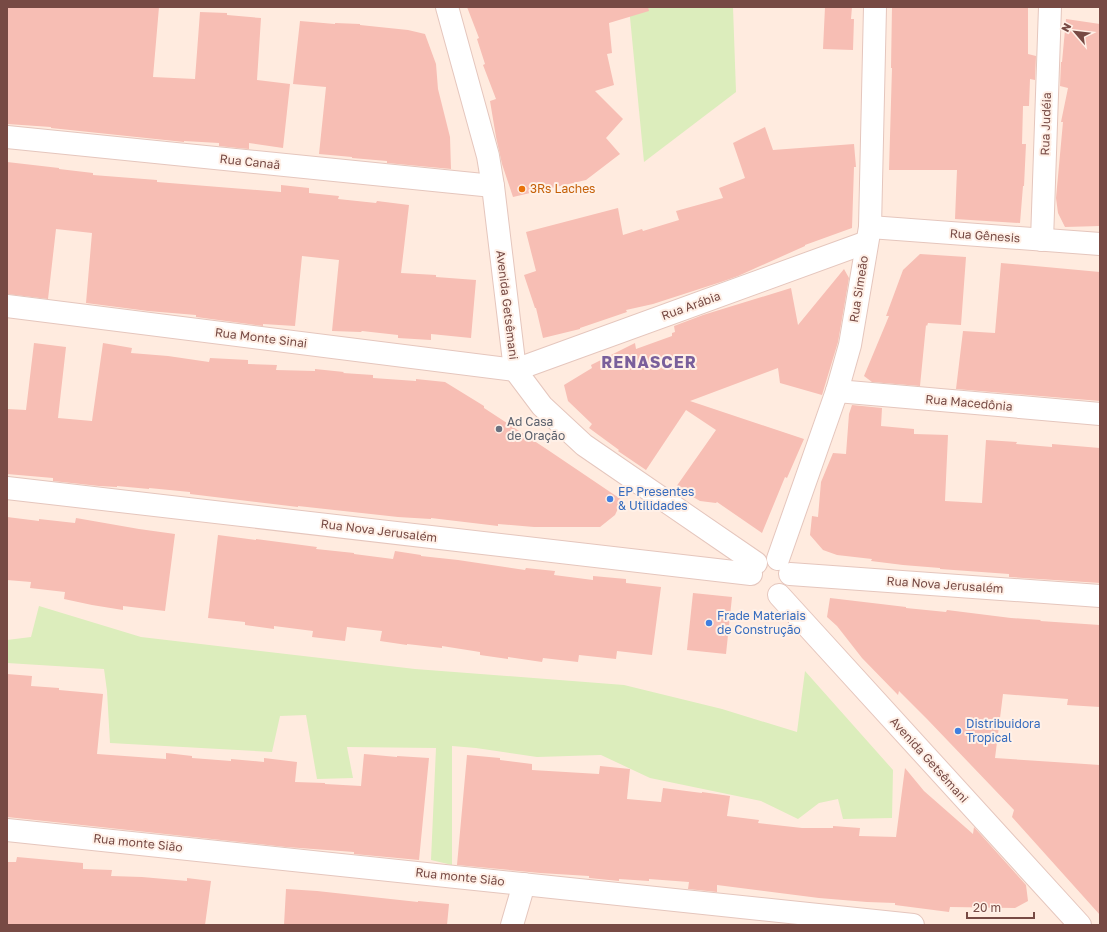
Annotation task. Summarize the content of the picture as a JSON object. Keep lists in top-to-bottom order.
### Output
{
  "streets": {
    "street": [
      "Rua Judéia",
      "Rua Canaã",
      "Rua Gênesis",
      "Rua Simeão",
      "Avenida Getsêmani",
      "Rua Arábia",
      "Rua Monte Sinai",
      "Rua Macedônia",
      "Rua Nova Jerusalém",
      "Rua monte Sião"
    ]
  },
  "crossings": [
    ["Rua Judéia", "Rua Gênesis"],
    ["Rua Canaã", "Avenida Getsêmani"],
    ["Rua Gênesis", "Rua Simeão"],
    ["Rua Gênesis", "Rua Arábia"],
    ["Rua Simeão", "Avenida Getsêmani"],
    ["Rua Simeão", "Rua Arábia"],
    ["Rua Simeão", "Rua Macedônia"],
    ["Rua Simeão", "Rua Nova Jerusalém"],
    ["Avenida Getsêmani", "Rua Arábia"],
    ["Avenida Getsêmani", "Rua Monte Sinai"],
    ["Avenida Getsêmani", "Rua Nova Jerusalém"],
    ["Rua Arábia", "Rua Monte Sinai"]
  ],
  "districts": ["RENASCER"],
  "places": [
    "3Rs Laches",
    "Ad Casa de Oração",
    "EP Presentes & Utilidades",
    "Frade Materiais de Construção",
    "Distribuidora Tropical"
  ],
  "scale_bar": "20 m",
  "north": "top left"
}
